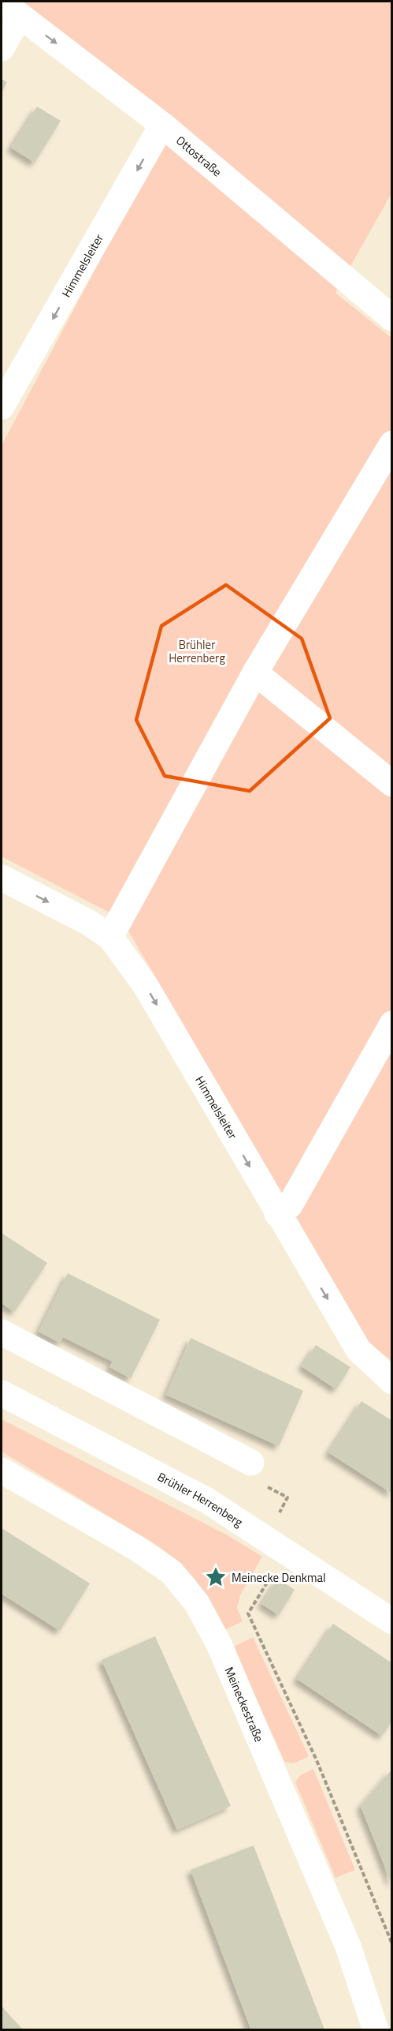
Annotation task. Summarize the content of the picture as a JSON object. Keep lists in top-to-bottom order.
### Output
{
  "streets": {
    "street": [
      "Ottostraße",
      "Himmelsleiter",
      "Brühler Herrenberg",
      "Meineckestraße"
    ]
  },
  "crossings": [
    ["Ottostraße", "Himmelsleiter"]
  ],
  "one_way": ["Ottostraße", "Himmelsleiter"],
  "parks": ["Brühler Herrenberg"],
  "places": {
    "place": ["Meinecke Denkmal"]
  }
}
